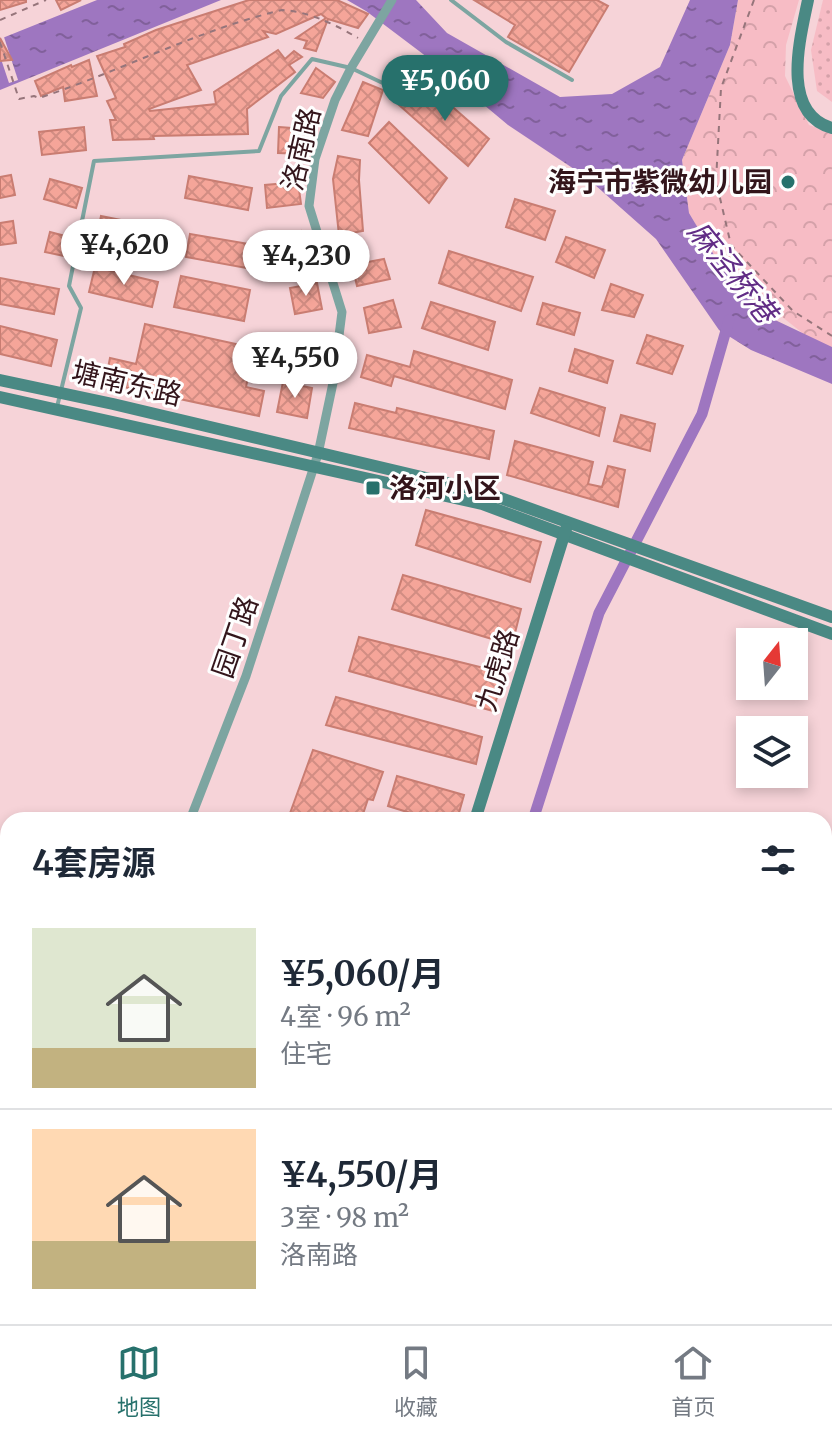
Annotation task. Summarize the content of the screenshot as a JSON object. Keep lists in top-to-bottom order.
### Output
{
  "streets": {
    "main road": ["塘南东路", "九虎路"],
    "street": ["洛南路", "园丁路"]
  },
  "crossings": [
    ["洛南路", "塘南东路"],
    ["洛南路", "园丁路"],
    ["塘南东路", "园丁路"],
    ["塘南东路", "九虎路"]
  ],
  "water": ["麻泾桥港"],
  "places": {
    "other": ["海宁市紫微幼儿园"],
    "transit": ["洛河小区"]
  },
  "north": "top",
  "page": {
    "price": [
      "¥5,060",
      "¥4,620",
      "¥4,230",
      "¥4,550"
    ],
    "heading": "4套房源",
    "list": [
      {
        "name": "¥5,060/月",
        "note": "4室 · 96 m² · 住宅"
      },
      {
        "name": "¥4,550/月",
        "note": "3室 · 98 m² · 洛南路"
      }
    ],
    "tabs": ["地图", "收藏", "首页"]
  }
}
